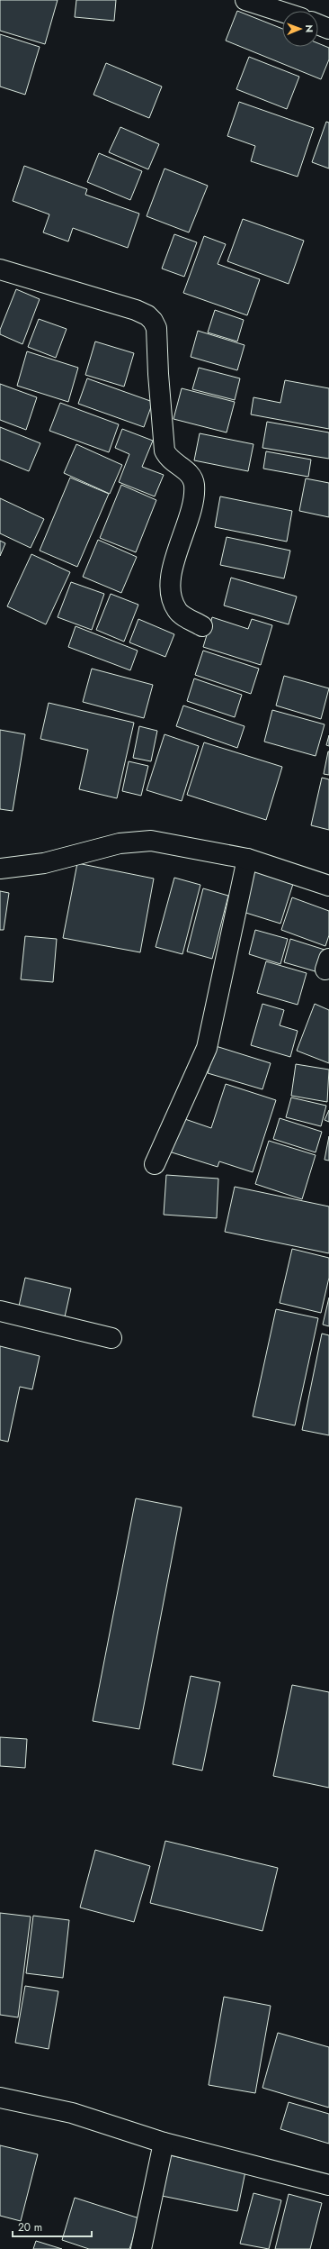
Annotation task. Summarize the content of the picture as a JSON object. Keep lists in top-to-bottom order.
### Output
{
  "scale_bar": "20 m",
  "north": "right"
}
